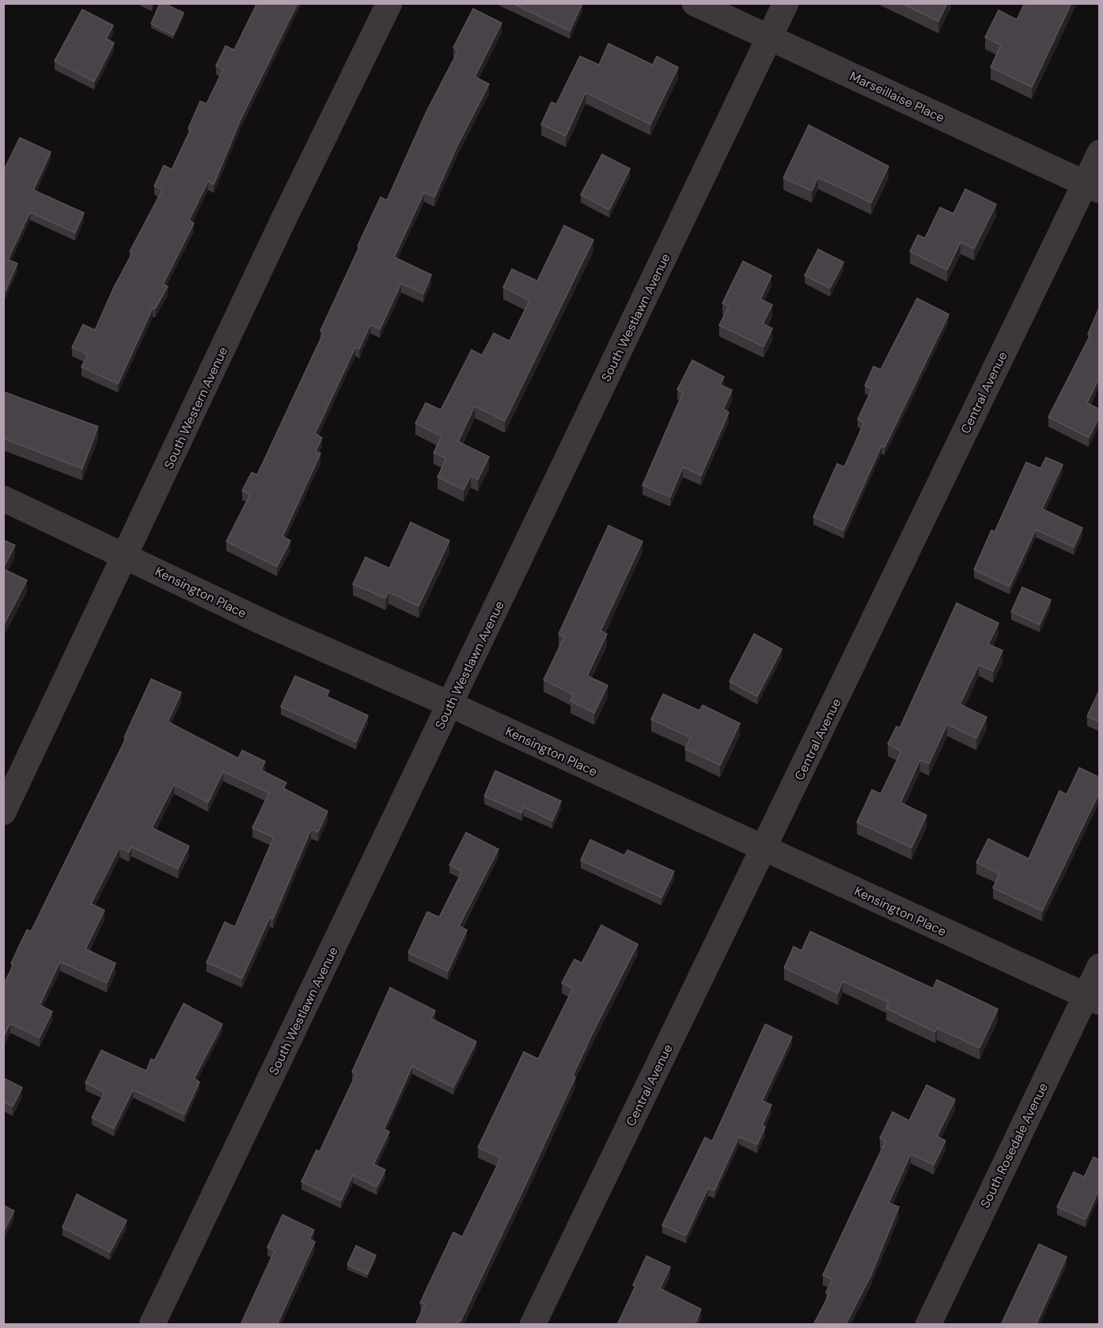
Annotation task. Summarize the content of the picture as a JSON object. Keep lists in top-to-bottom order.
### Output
{
  "streets": {
    "street": [
      "Marseillaise Place",
      "South Westlawn Avenue",
      "Central Avenue",
      "South Western Avenue",
      "Kensington Place",
      "South Rosedale Avenue"
    ]
  },
  "crossings": [
    ["Marseillaise Place", "South Westlawn Avenue"],
    ["Marseillaise Place", "Central Avenue"],
    ["South Westlawn Avenue", "Kensington Place"],
    ["Central Avenue", "Kensington Place"],
    ["South Western Avenue", "Kensington Place"],
    ["Kensington Place", "South Rosedale Avenue"]
  ]
}
